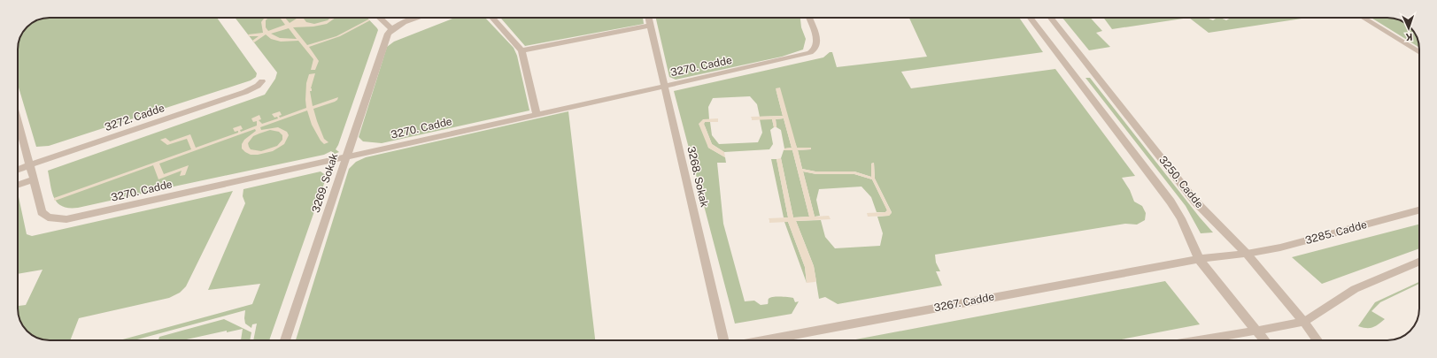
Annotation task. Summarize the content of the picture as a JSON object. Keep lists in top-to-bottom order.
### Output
{
  "streets": {
    "street": [
      "3270. Cadde",
      "3272. Cadde",
      "3268. Sokak",
      "3250. Cadde",
      "3269. Sokak",
      "3285. Cadde",
      "3267. Cadde"
    ]
  },
  "crossings": [
    ["3270. Cadde", "3272. Cadde"],
    ["3270. Cadde", "3268. Sokak"],
    ["3270. Cadde", "3269. Sokak"],
    ["3250. Cadde", "3285. Cadde"],
    ["3250. Cadde", "3267. Cadde"],
    ["3285. Cadde", "3267. Cadde"]
  ],
  "north": "bottom"
}
